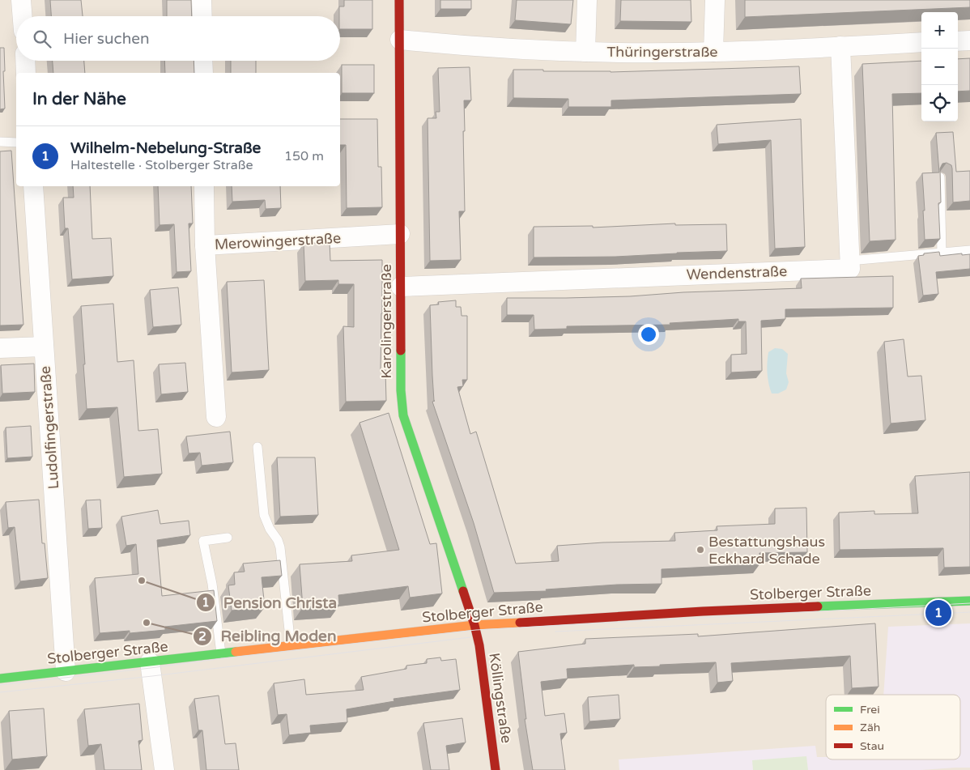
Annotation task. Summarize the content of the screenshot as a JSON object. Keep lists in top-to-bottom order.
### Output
{
  "streets": {
    "main road": ["Karolingerstraße", "Stolberger Straße", "Köllingstraße"],
    "street": [
      "Thüringerstraße",
      "Merowingerstraße",
      "Wendenstraße",
      "Ludolfingerstraße"
    ]
  },
  "crossings": [
    ["Thüringerstraße", "Karolingerstraße"],
    ["Merowingerstraße", "Karolingerstraße"],
    ["Wendenstraße", "Karolingerstraße"],
    ["Karolingerstraße", "Stolberger Straße"],
    ["Karolingerstraße", "Köllingstraße"],
    ["Ludolfingerstraße", "Stolberger Straße"],
    ["Stolberger Straße", "Köllingstraße"]
  ],
  "places": ["Bestattungshaus Eckhard Schade", "Pension Christa", "Reibling Moden"],
  "legend": ["Frei", "Zäh", "Stau"],
  "page": {
    "map_buttons": ["+", "−"],
    "search": "Hier suchen",
    "heading": "In der Nähe",
    "list": [
      {
        "mark": "1",
        "name": "Wilhelm-Nebelung-Straße",
        "note": "Haltestelle · Stolberger Straße",
        "value": "150 m"
      }
    ],
    "pins": "1"
  }
}
